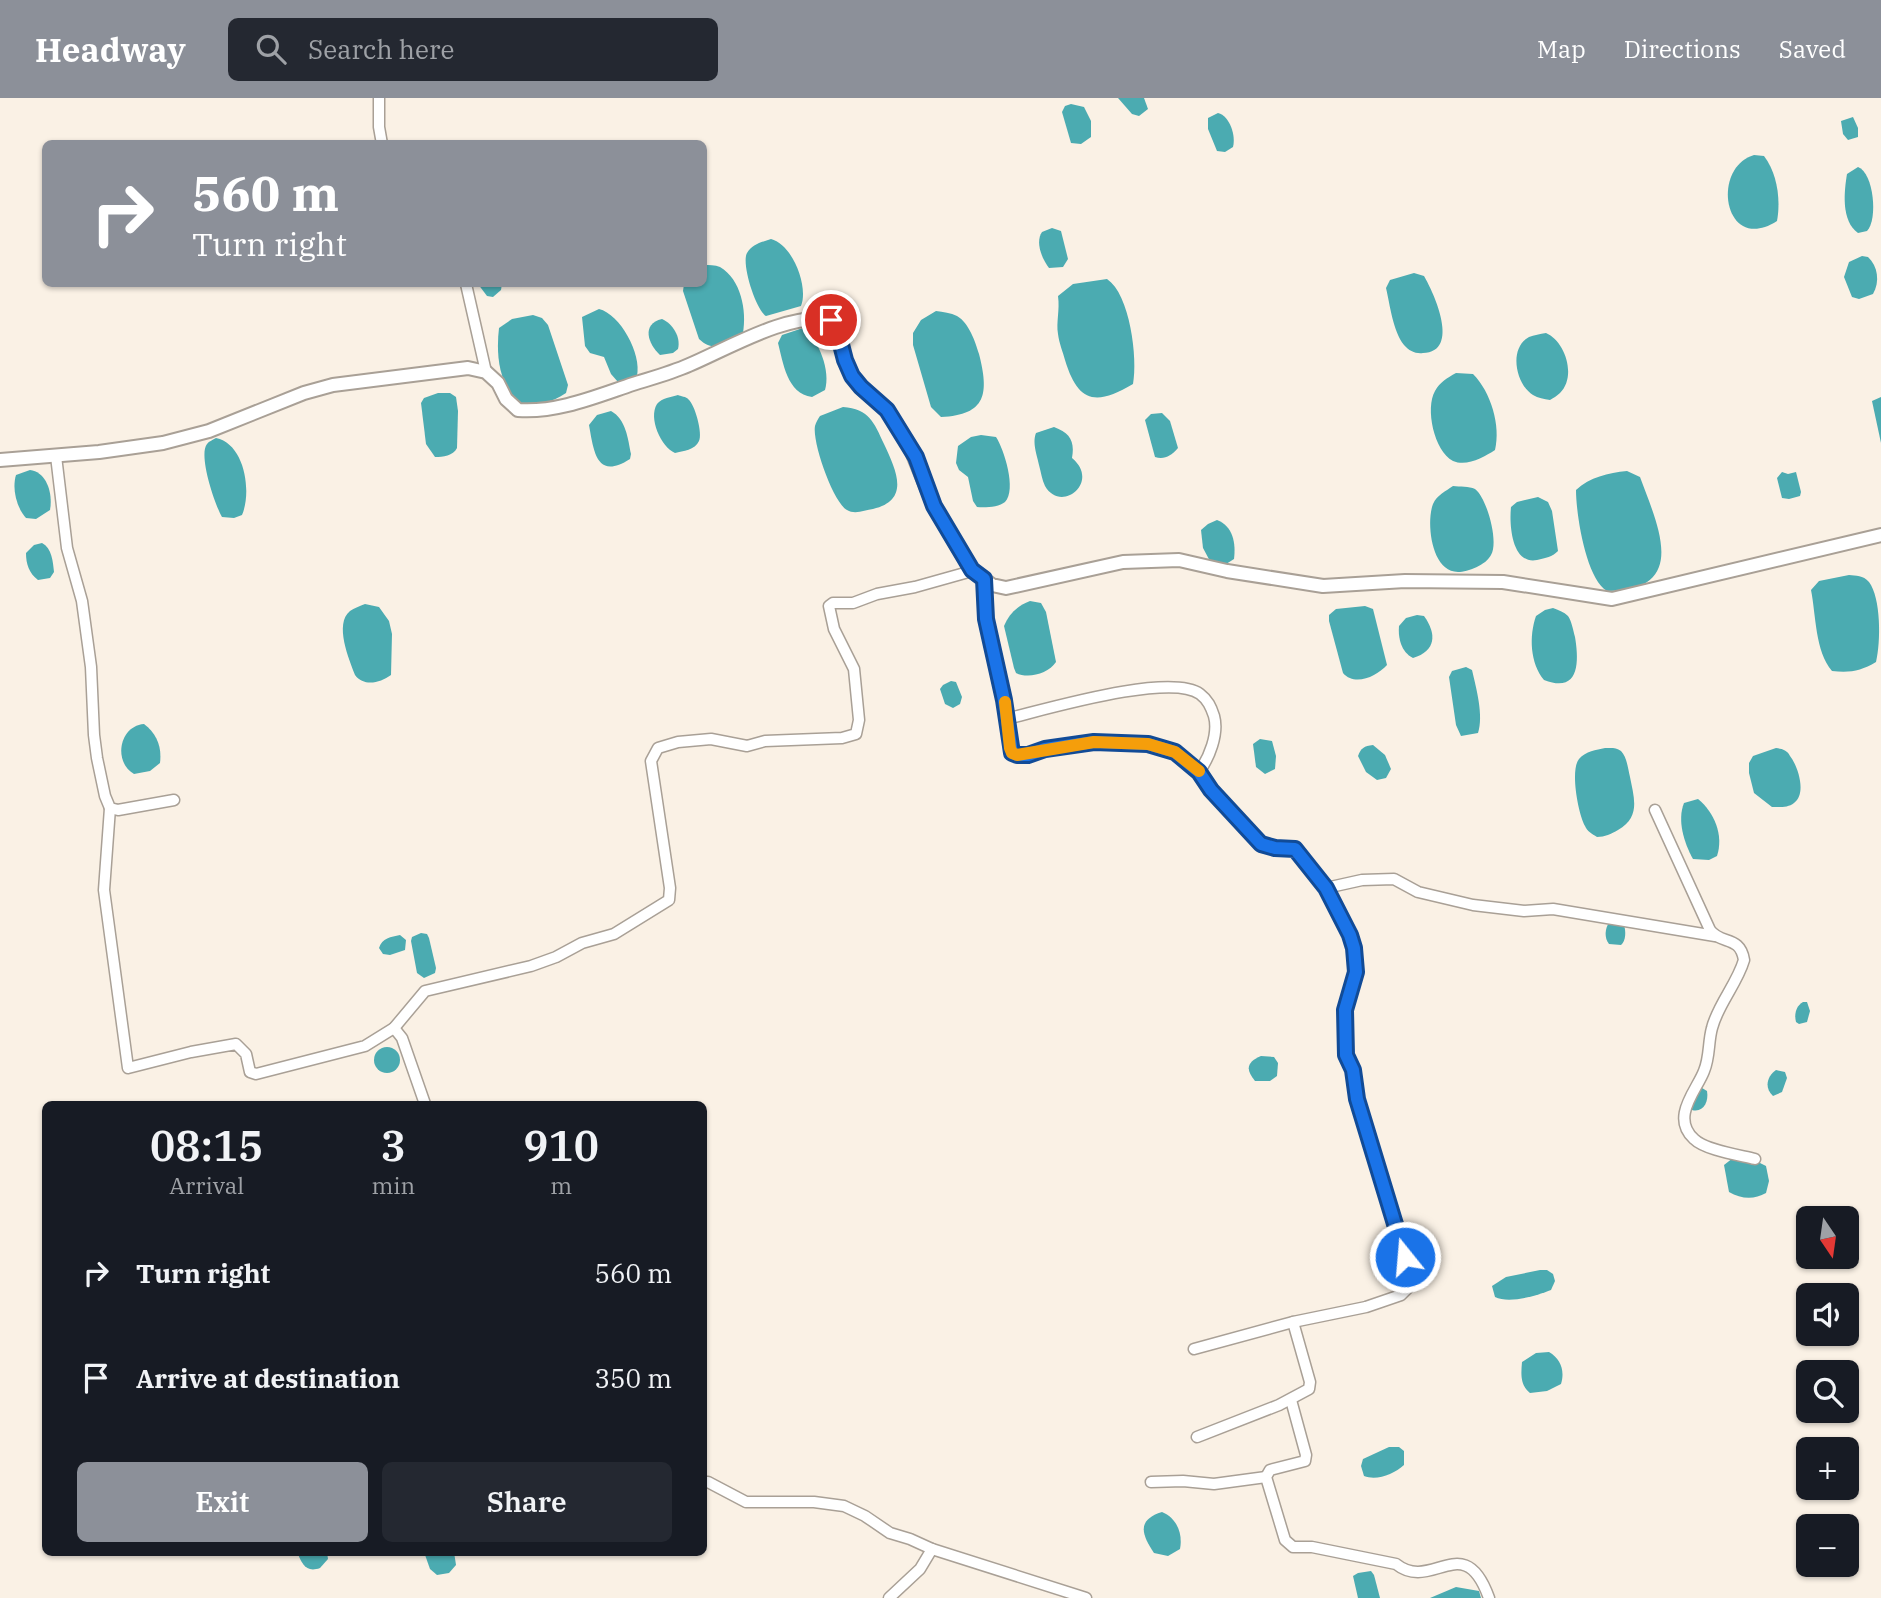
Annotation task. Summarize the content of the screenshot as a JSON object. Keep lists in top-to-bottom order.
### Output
{
  "north": "bottom",
  "page": {
    "header": "Headway",
    "search": "Search here",
    "nav": ["Map", "Directions", "Saved"],
    "turn": ["560 m", "Turn right"],
    "eta": [
      "08:15",
      "Arrival",
      "3",
      "min",
      "910",
      "m"
    ],
    "map_buttons": ["+", "−"],
    "list": [
      {
        "name": "Turn right",
        "value": "560 m"
      },
      {
        "name": "Arrive at destination",
        "value": "350 m"
      }
    ],
    "buttons": ["Exit", "Share"]
  }
}
